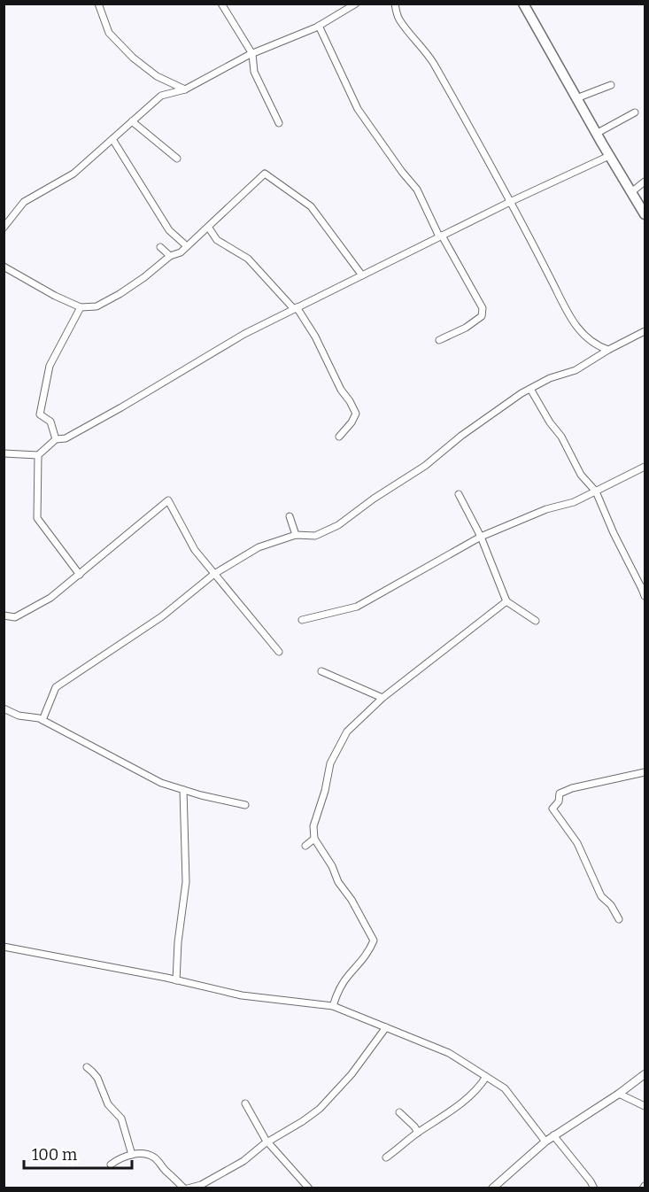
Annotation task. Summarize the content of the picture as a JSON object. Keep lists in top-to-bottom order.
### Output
{
  "scale_bar": "100 m"
}
